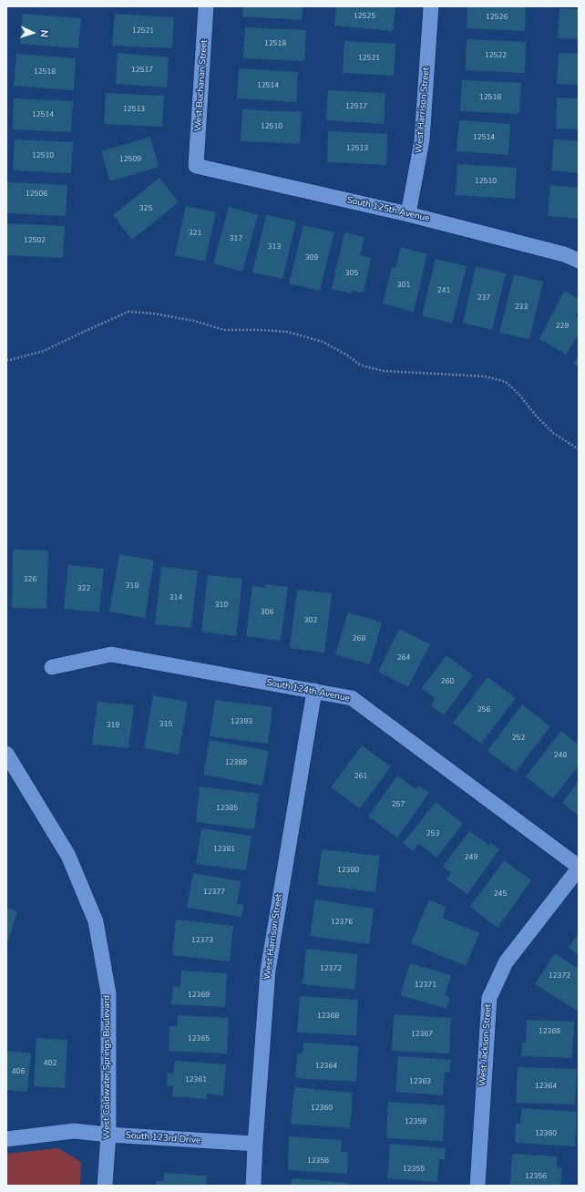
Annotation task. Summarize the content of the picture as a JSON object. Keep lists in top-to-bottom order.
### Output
{
  "streets": {
    "street": [
      "West Buchanan Street",
      "West Harrison Street",
      "South 125th Avenue",
      "South 124th Avenue",
      "West Jackson Street",
      "West Coldwater Springs Boulevard",
      "South 123rd Drive"
    ]
  },
  "crossings": [
    ["West Buchanan Street", "South 125th Avenue"],
    ["West Harrison Street", "South 125th Avenue"],
    ["West Harrison Street", "South 124th Avenue"],
    ["West Harrison Street", "South 123rd Drive"],
    ["South 124th Avenue", "West Jackson Street"],
    ["West Coldwater Springs Boulevard", "South 123rd Drive"]
  ],
  "house_numbers": [
    "12525",
    "12526",
    "12521",
    "12518",
    "12522",
    "12521",
    "12517",
    "12518",
    "12514",
    "12518",
    "12517",
    "12513",
    "12514",
    "12510",
    "12514",
    "12513",
    "12510",
    "12509",
    "12510",
    "12506",
    "325",
    "321",
    "317",
    "12502",
    "313",
    "309",
    "305",
    "301",
    "241",
    "237",
    "233",
    "229",
    "326",
    "318",
    "322",
    "314",
    "310",
    "306",
    "302",
    "268",
    "264",
    "260",
    "256",
    "12393",
    "315",
    "319",
    "252",
    "248",
    "12389",
    "261",
    "257",
    "12385",
    "253",
    "12381",
    "249",
    "12380",
    "12377",
    "245",
    "12376",
    "12373",
    "12372",
    "12372",
    "12371",
    "12369",
    "12368",
    "12368",
    "12367",
    "12365",
    "402",
    "12364",
    "406",
    "12361",
    "12363",
    "12364",
    "12360",
    "12359",
    "12360",
    "12356",
    "12355",
    "12356"
  ],
  "north": "right"
}
